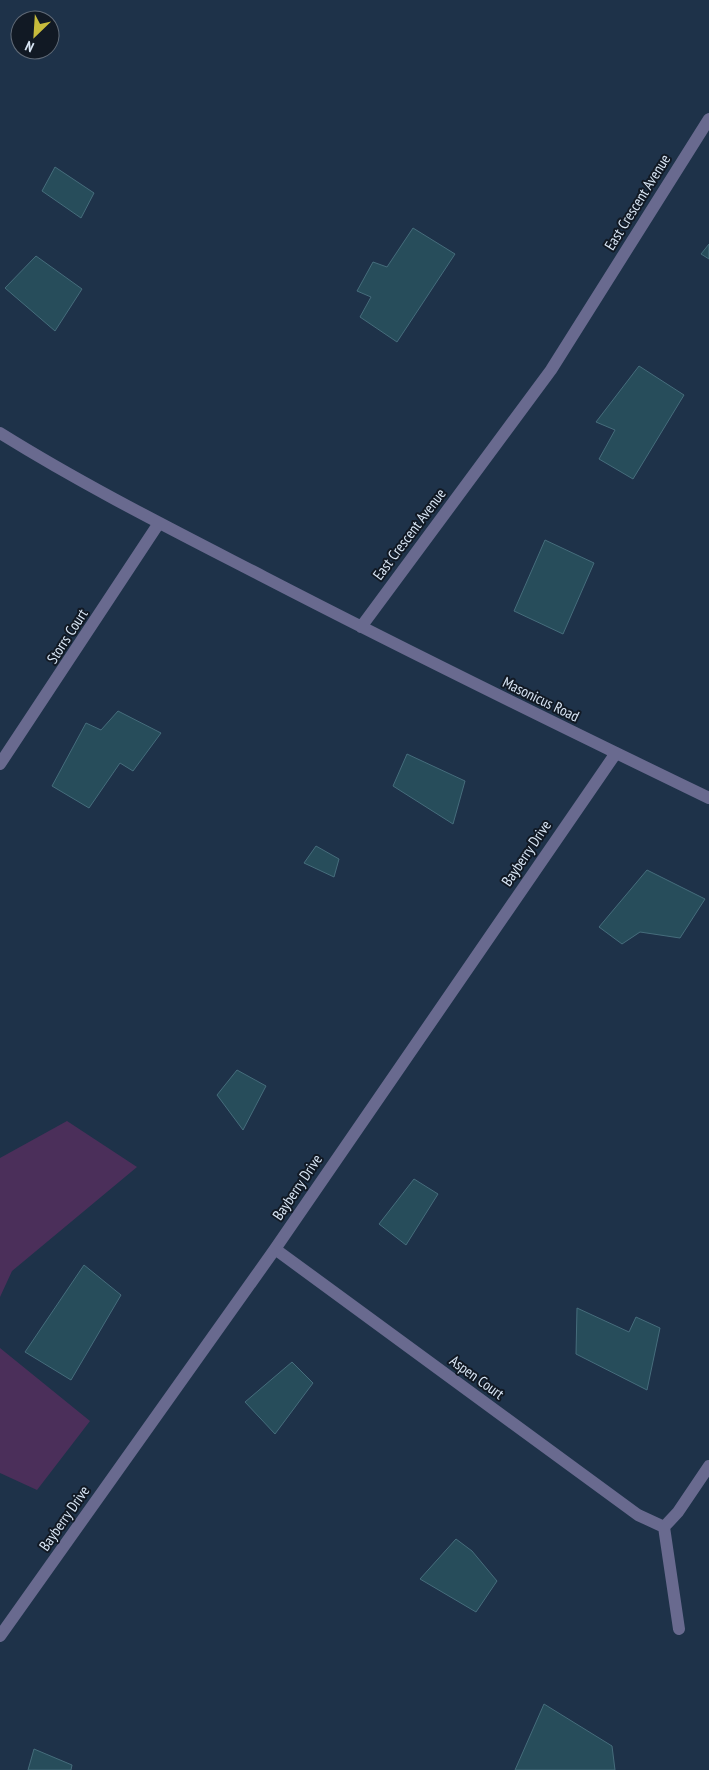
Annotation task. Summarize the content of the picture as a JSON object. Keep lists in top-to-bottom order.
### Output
{
  "streets": {
    "street": [
      "East Crescent Avenue",
      "Storrs Court",
      "Masonicus Road",
      "Bayberry Drive",
      "Aspen Court"
    ]
  },
  "crossings": [
    ["East Crescent Avenue", "Masonicus Road"],
    ["Masonicus Road", "Bayberry Drive"],
    ["Bayberry Drive", "Aspen Court"]
  ],
  "north": "bottom left"
}
